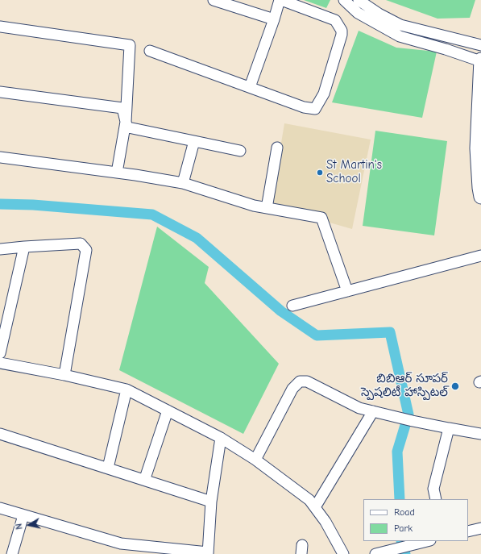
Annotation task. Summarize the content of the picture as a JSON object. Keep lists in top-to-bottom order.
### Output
{
  "places": ["St Martin's School", "బిబిఆర్ సూపర్ స్పెషలిటీ హాస్పిటల్"],
  "legend": ["Road", "Park"],
  "north": "left"
}
